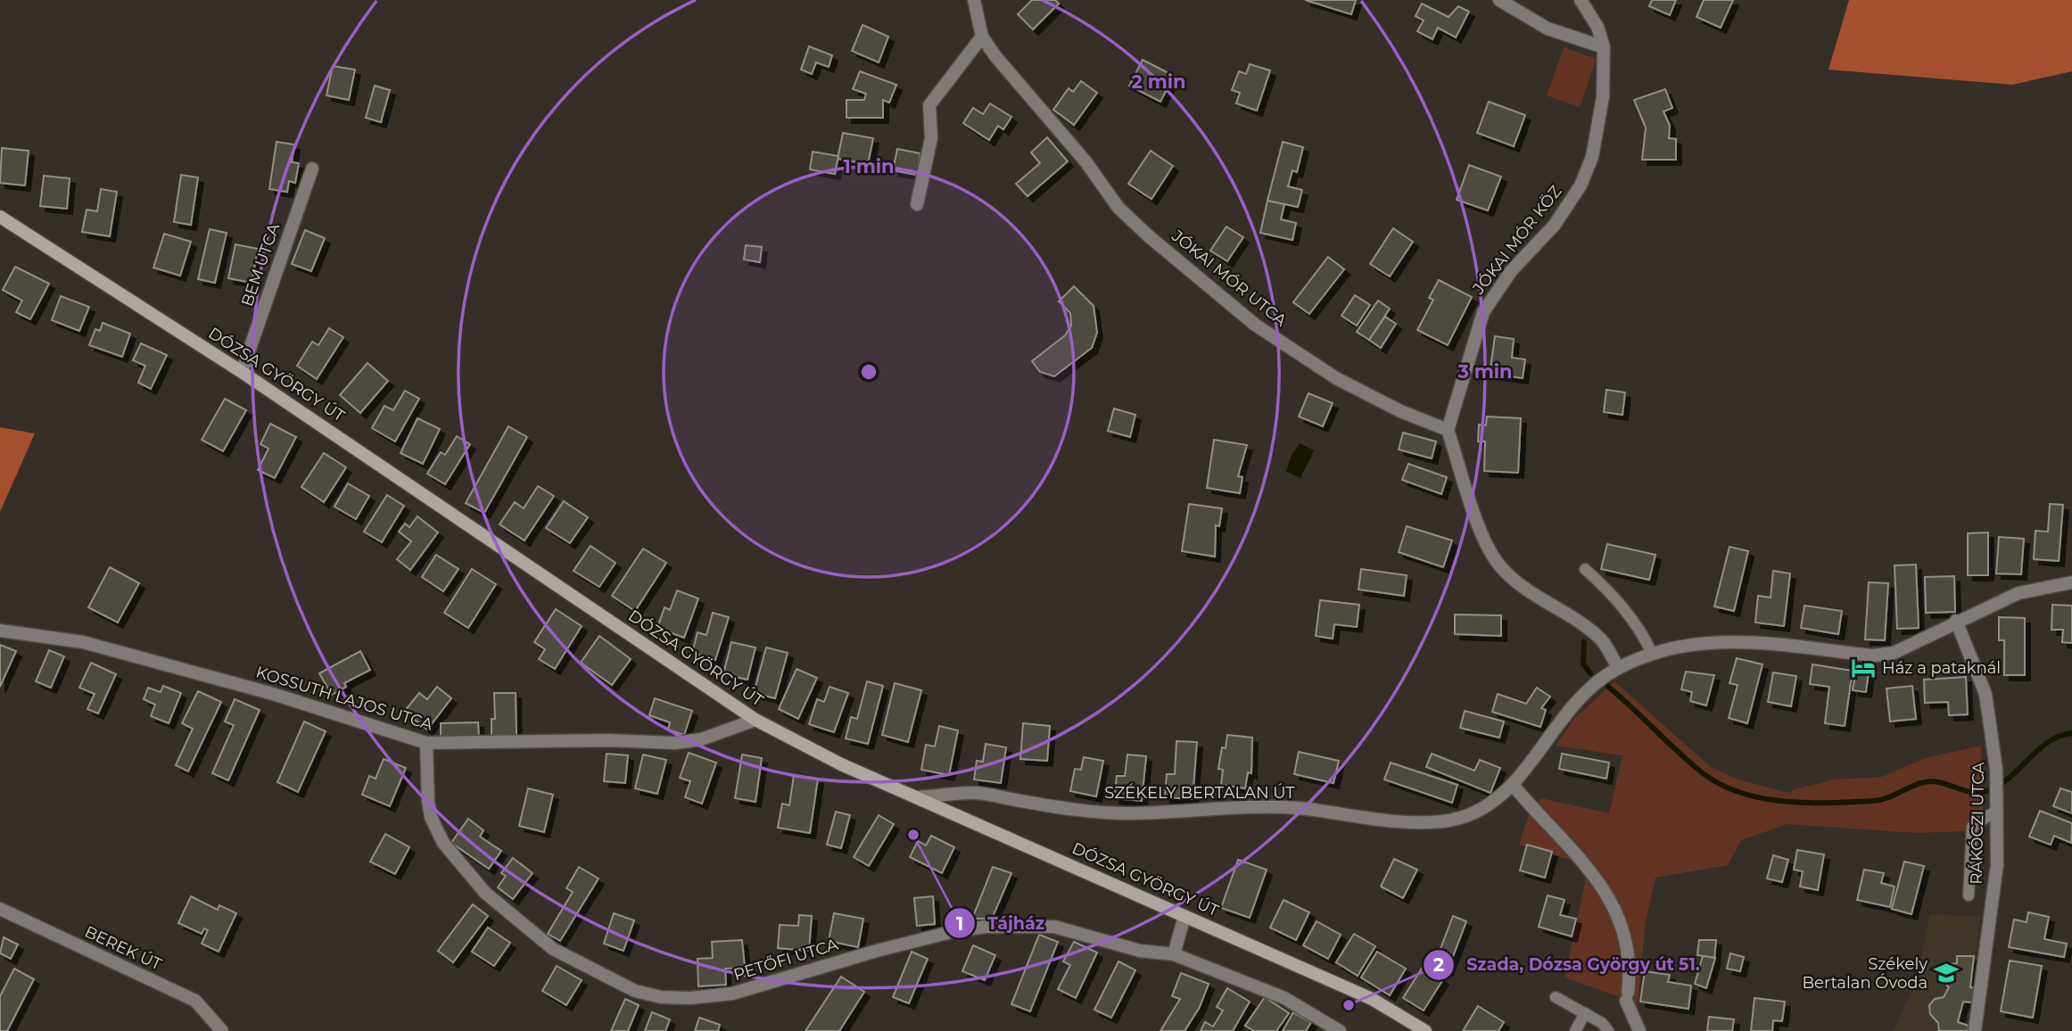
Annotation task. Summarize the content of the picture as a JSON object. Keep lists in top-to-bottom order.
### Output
{
  "streets": {
    "main road": ["DÓZSA GYÖRGY ÚT"],
    "street": [
      "JÓKAI MÓR KÖZ",
      "BEM UTCA",
      "JÓKAI MÓR UTCA",
      "KOSSUTH LAJOS UTCA",
      "SZÉKELY BERTALAN ÚT",
      "RÁKÓCZI UTCA",
      "BEREK ÚT",
      "PETŐFI UTCA"
    ]
  },
  "crossings": [
    ["JÓKAI MÓR KÖZ", "JÓKAI MÓR UTCA"],
    ["BEM UTCA", "DÓZSA GYÖRGY ÚT"],
    ["DÓZSA GYÖRGY ÚT", "KOSSUTH LAJOS UTCA"],
    ["DÓZSA GYÖRGY ÚT", "SZÉKELY BERTALAN ÚT"],
    ["KOSSUTH LAJOS UTCA", "PETŐFI UTCA"],
    ["SZÉKELY BERTALAN ÚT", "RÁKÓCZI UTCA"]
  ],
  "places": {
    "hotel": ["Ház a pataknál"],
    "other": ["Tájház", "Szada, Dózsa György út 51."],
    "school or university": ["Székely Bertalan Óvoda"]
  },
  "rings": ["2 min", "1 min", "3 min"]
}
